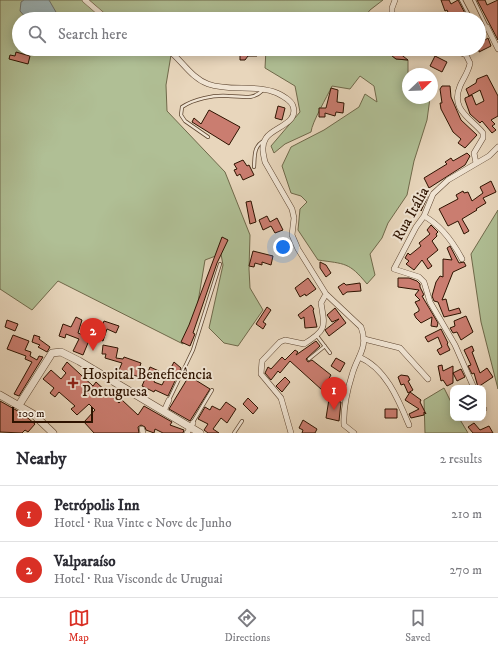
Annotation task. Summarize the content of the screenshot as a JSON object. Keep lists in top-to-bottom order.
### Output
{
  "streets": {
    "street": ["Rua Itália"]
  },
  "places": {
    "health": ["Hospital Beneficência Portuguesa"]
  },
  "scale_bar": "100 m",
  "north": "top right",
  "page": {
    "search": "Search here",
    "pins": ["2", "1"],
    "scale": "100 m",
    "heading": ["Nearby", "2 results"],
    "list": [
      {
        "mark": "1",
        "name": "Petrópolis Inn",
        "note": "Hotel · Rua Vinte e Nove de Junho",
        "value": "210 m"
      },
      {
        "mark": "2",
        "name": "Valparaíso",
        "note": "Hotel · Rua Visconde de Uruguai",
        "value": "270 m"
      }
    ],
    "nav": ["Map", "Directions", "Saved"]
  }
}
